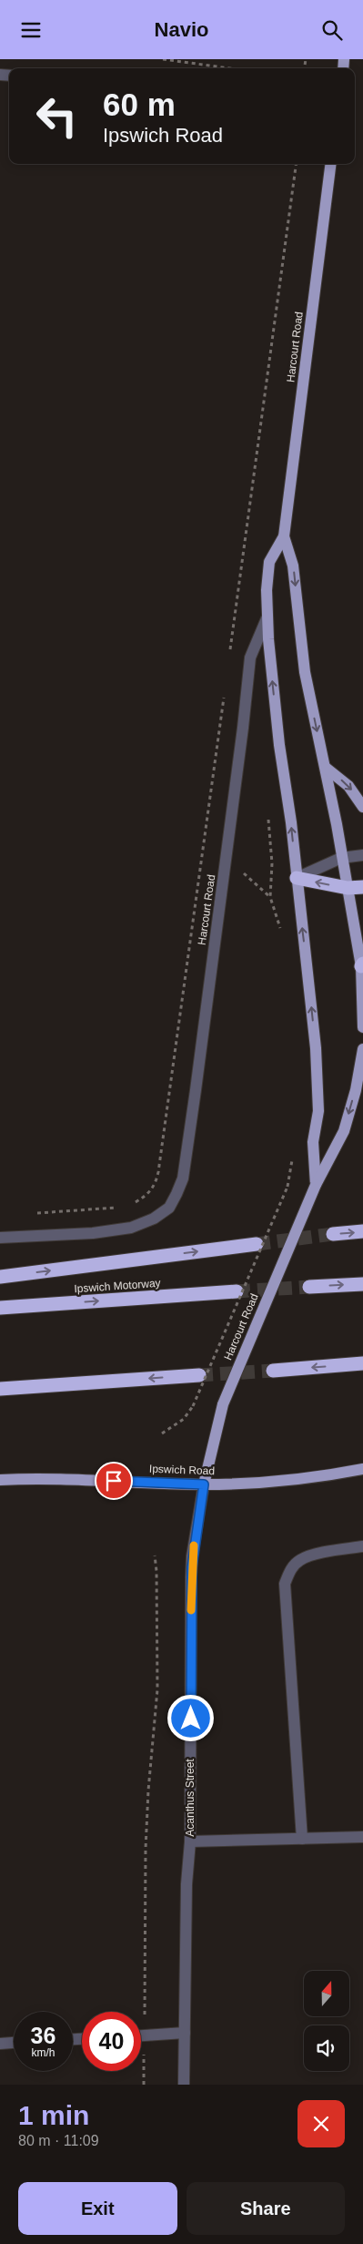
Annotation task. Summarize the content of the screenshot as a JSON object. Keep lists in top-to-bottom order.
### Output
{
  "streets": {
    "highway": ["Ipswich Motorway"],
    "main road": ["Harcourt Road", "Ipswich Road"],
    "street": ["Acanthus Street"]
  },
  "crossings": [
    ["Harcourt Road", "Ipswich Road"],
    ["Harcourt Road", "Acanthus Street"],
    ["Ipswich Road", "Acanthus Street"]
  ],
  "north": "top",
  "page": {
    "header": "Navio",
    "turn": ["60 m", "Ipswich Road"],
    "speed": "36 km/h",
    "limit": "40",
    "heading": ["1 min", "80 m · 11:09"],
    "buttons": ["Exit", "Share"]
  }
}
